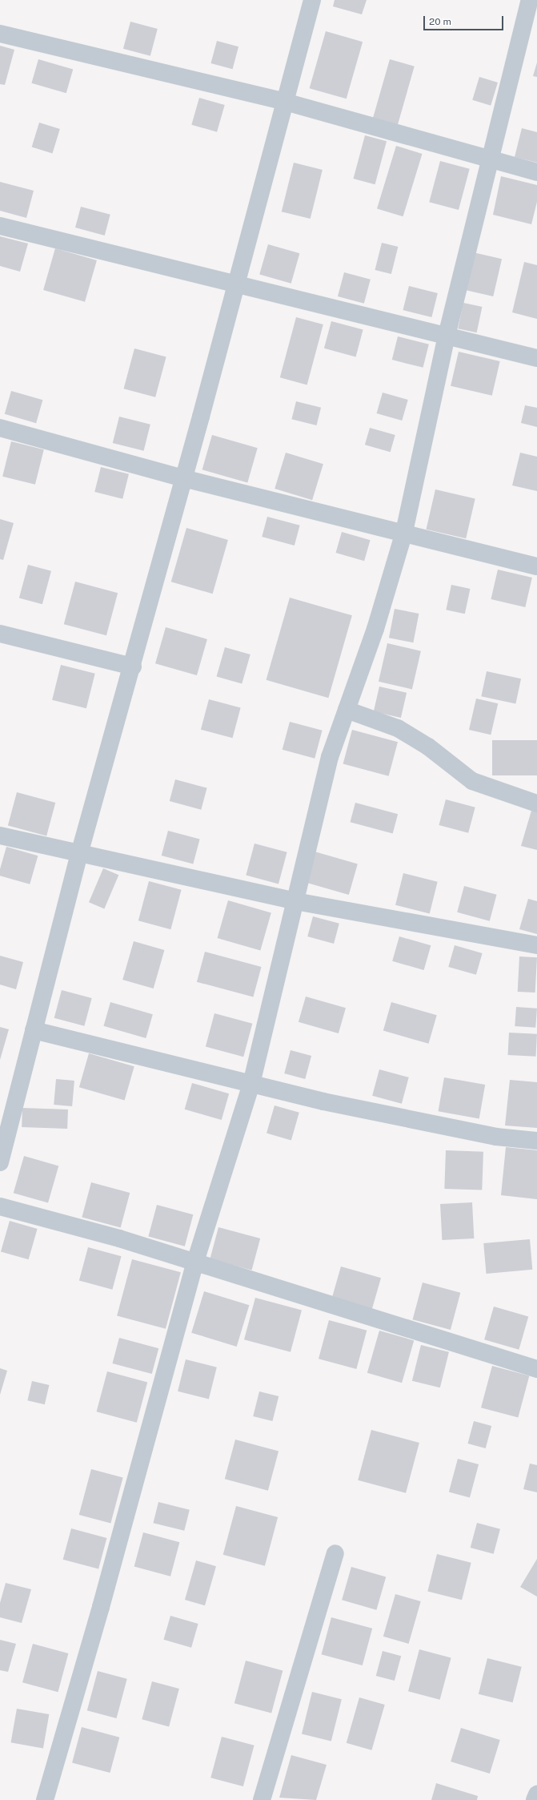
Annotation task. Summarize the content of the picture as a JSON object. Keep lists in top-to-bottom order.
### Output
{
  "scale_bar": "20 m"
}
